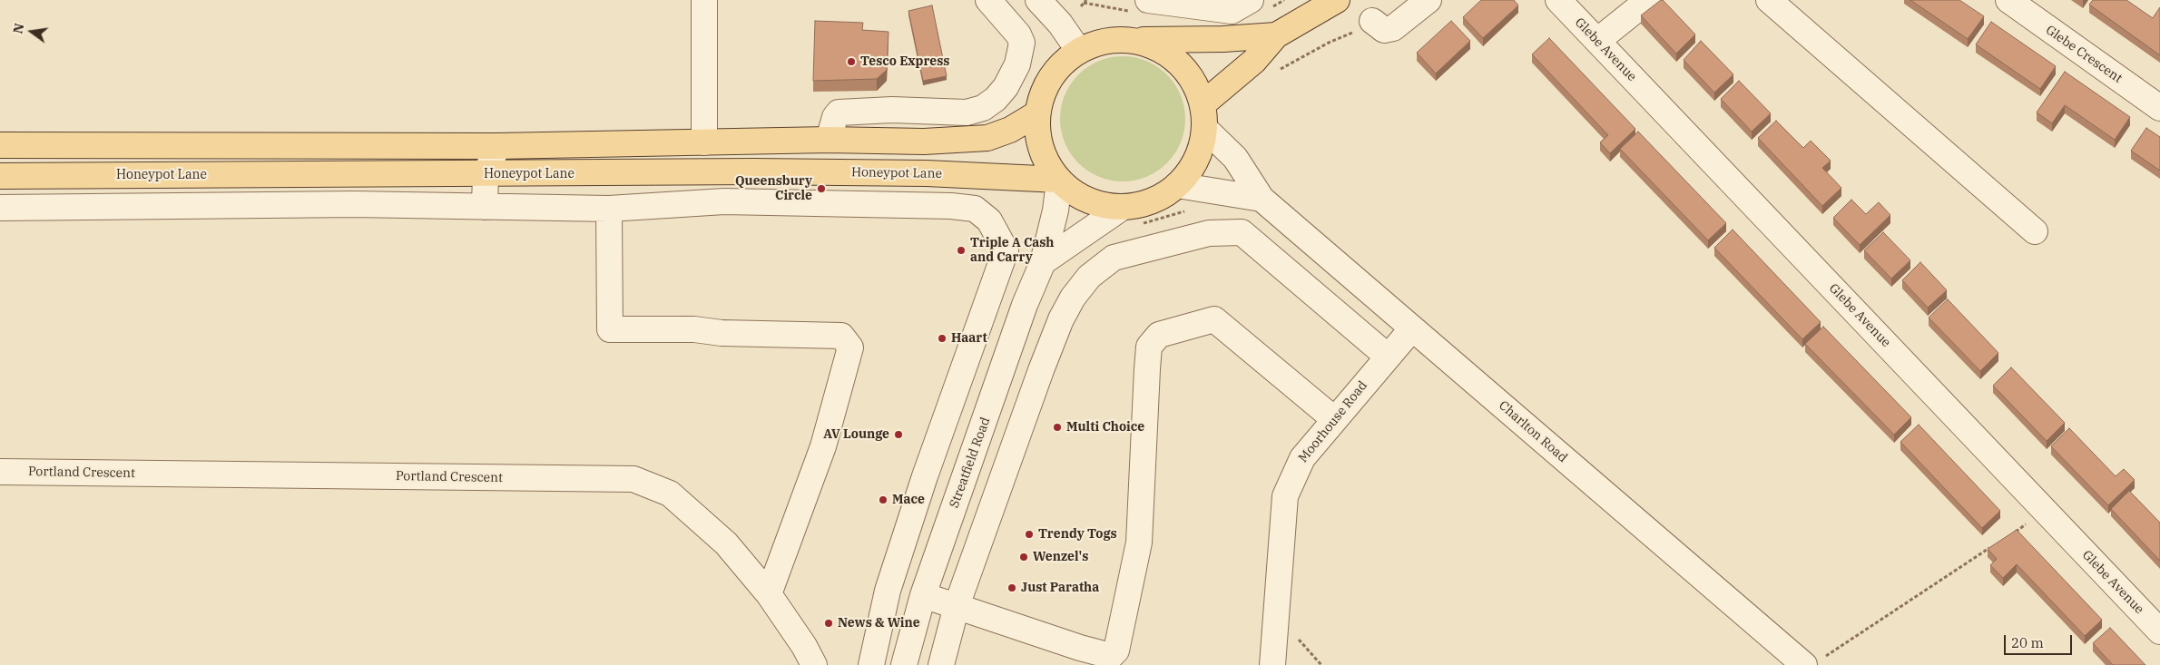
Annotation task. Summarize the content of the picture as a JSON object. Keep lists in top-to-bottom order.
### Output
{
  "streets": {
    "main road": ["Honeypot Lane"],
    "street": [
      "Glebe Avenue",
      "Glebe Crescent",
      "Moorhouse Road",
      "Charlton Road",
      "Streatfield Road",
      "Portland Crescent"
    ]
  },
  "crossings": [
    ["Honeypot Lane", "Streatfield Road"],
    ["Moorhouse Road", "Charlton Road"]
  ],
  "places": [
    "Tesco Express",
    "Queensbury Circle",
    "Triple A Cash and Carry",
    "Haart",
    "Multi Choice",
    "AV Lounge",
    "Mace",
    "Trendy Togs",
    "Wenzel's",
    "Just Paratha",
    "News & Wine"
  ],
  "scale_bar": "20 m",
  "north": "left"
}
